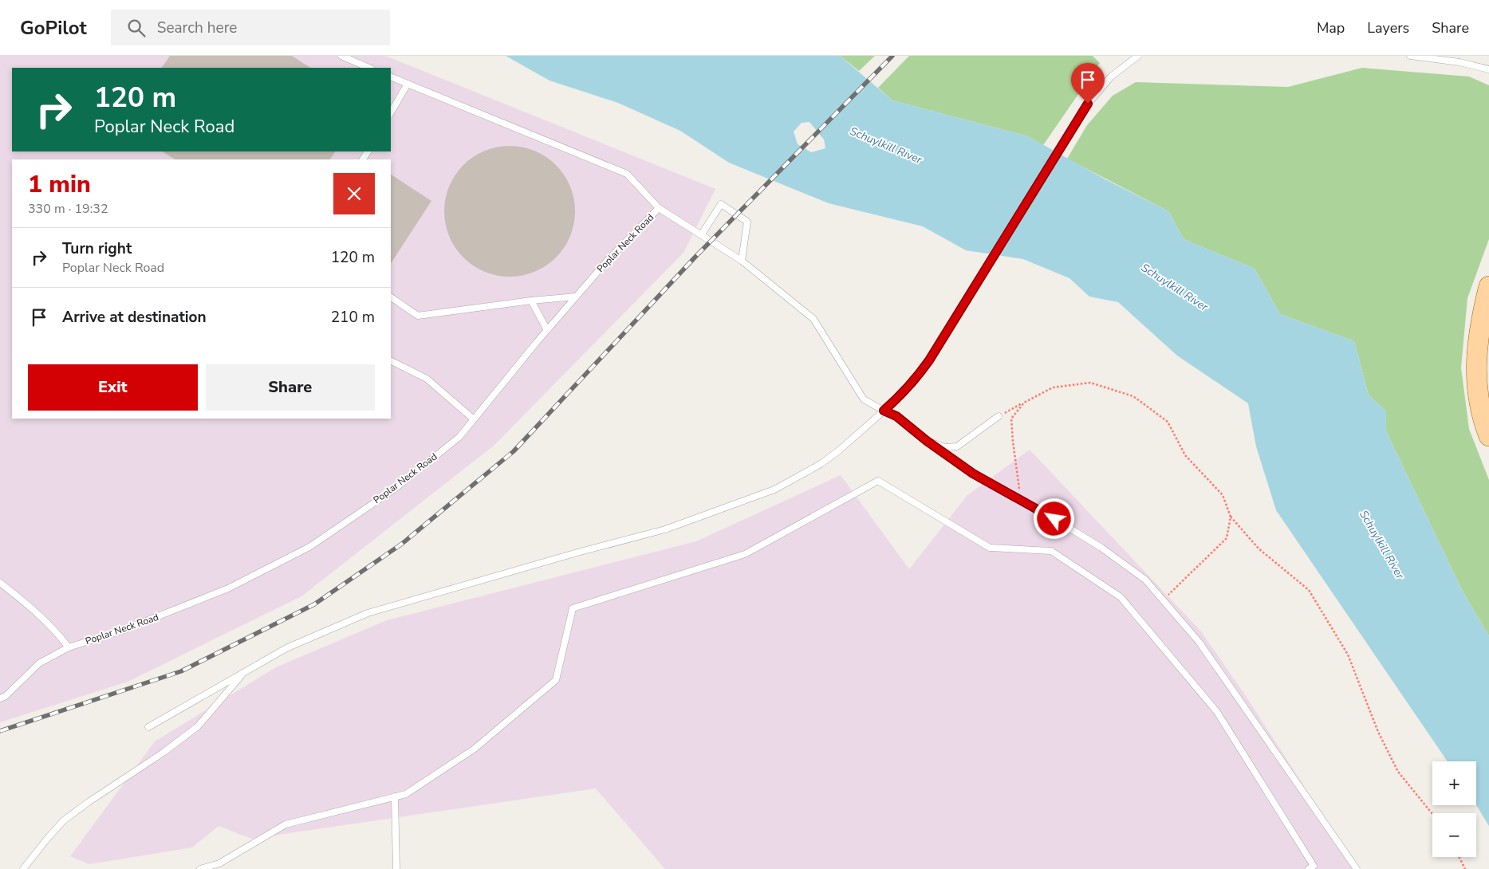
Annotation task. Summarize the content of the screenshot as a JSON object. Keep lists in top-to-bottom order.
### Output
{
  "streets": {
    "lane": ["Poplar Neck Road"]
  },
  "water": ["Schuylkill River"],
  "page": {
    "header": "GoPilot",
    "search": "Search here",
    "nav": ["Map", "Layers", "Share"],
    "turn": ["120 m", "Poplar Neck Road"],
    "heading": ["1 min", "330 m · 19:32"],
    "list": [
      {
        "name": "Turn right",
        "note": "Poplar Neck Road",
        "value": "120 m"
      },
      {
        "name": "Arrive at destination",
        "value": "210 m"
      }
    ],
    "buttons": ["Exit", "Share"],
    "map_buttons": ["+", "−"]
  }
}
